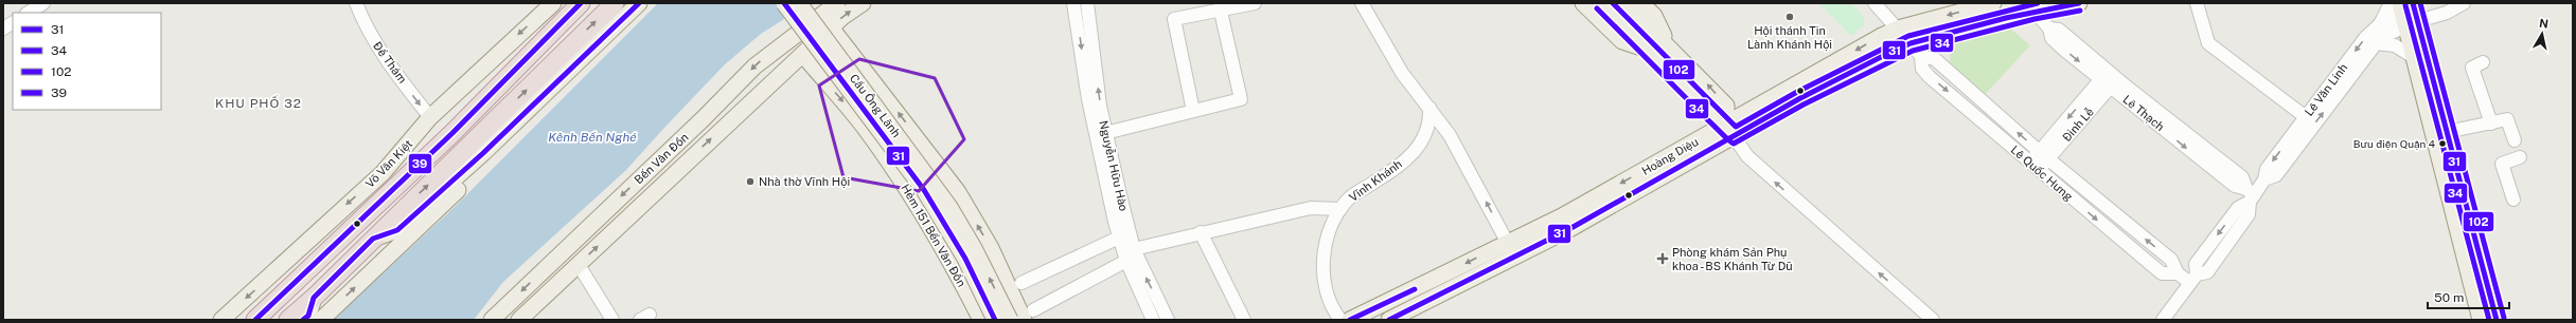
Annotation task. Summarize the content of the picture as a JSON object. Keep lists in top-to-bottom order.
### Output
{
  "streets": {
    "highway": ["Võ Văn Kiệt"],
    "main road": [
      "Cầu Ông Lãnh",
      "Hoàng Diệu",
      "Bến Vân Đồn",
      "Hẻm 151 Bến Vân Đồn"
    ],
    "street": [
      "Ðề Thám",
      "Lê Văn Linh",
      "Lê Thạch",
      "Ðinh Lễ",
      "Nguyễn Hữu Hào",
      "Lê Quốc Hưng",
      "Vĩnh Khánh"
    ]
  },
  "crossings": [
    ["Ðề Thám", "Võ Văn Kiệt"],
    ["Lê Văn Linh", "Lê Thạch"],
    ["Lê Văn Linh", "Lê Quốc Hưng"],
    ["Lê Thạch", "Ðinh Lễ"],
    ["Lê Thạch", "Hoàng Diệu"],
    ["Ðinh Lễ", "Lê Quốc Hưng"],
    ["Hoàng Diệu", "Lê Quốc Hưng"],
    ["Bến Vân Đồn", "Hẻm 151 Bến Vân Đồn"]
  ],
  "one_way": ["Ðề Thám"],
  "districts": ["KHU PHỐ 32"],
  "water": ["Kênh Bến Nghé"],
  "places": {
    "other": ["Hội thánh Tin Lành Khánh Hội", "Bưu điện Quận 4", "Nhà thờ Vĩnh Hội"],
    "health": ["Phòng khám Sản Phụ khoa - BS Khánh Từ Dũ"]
  },
  "lines": [
    "transit line 31",
    "transit line 102",
    "transit line 39",
    "transit line 34"
  ],
  "legend": [
    "31",
    "34",
    "102",
    "39"
  ],
  "scale_bar": "50 m",
  "north": "top"
}
